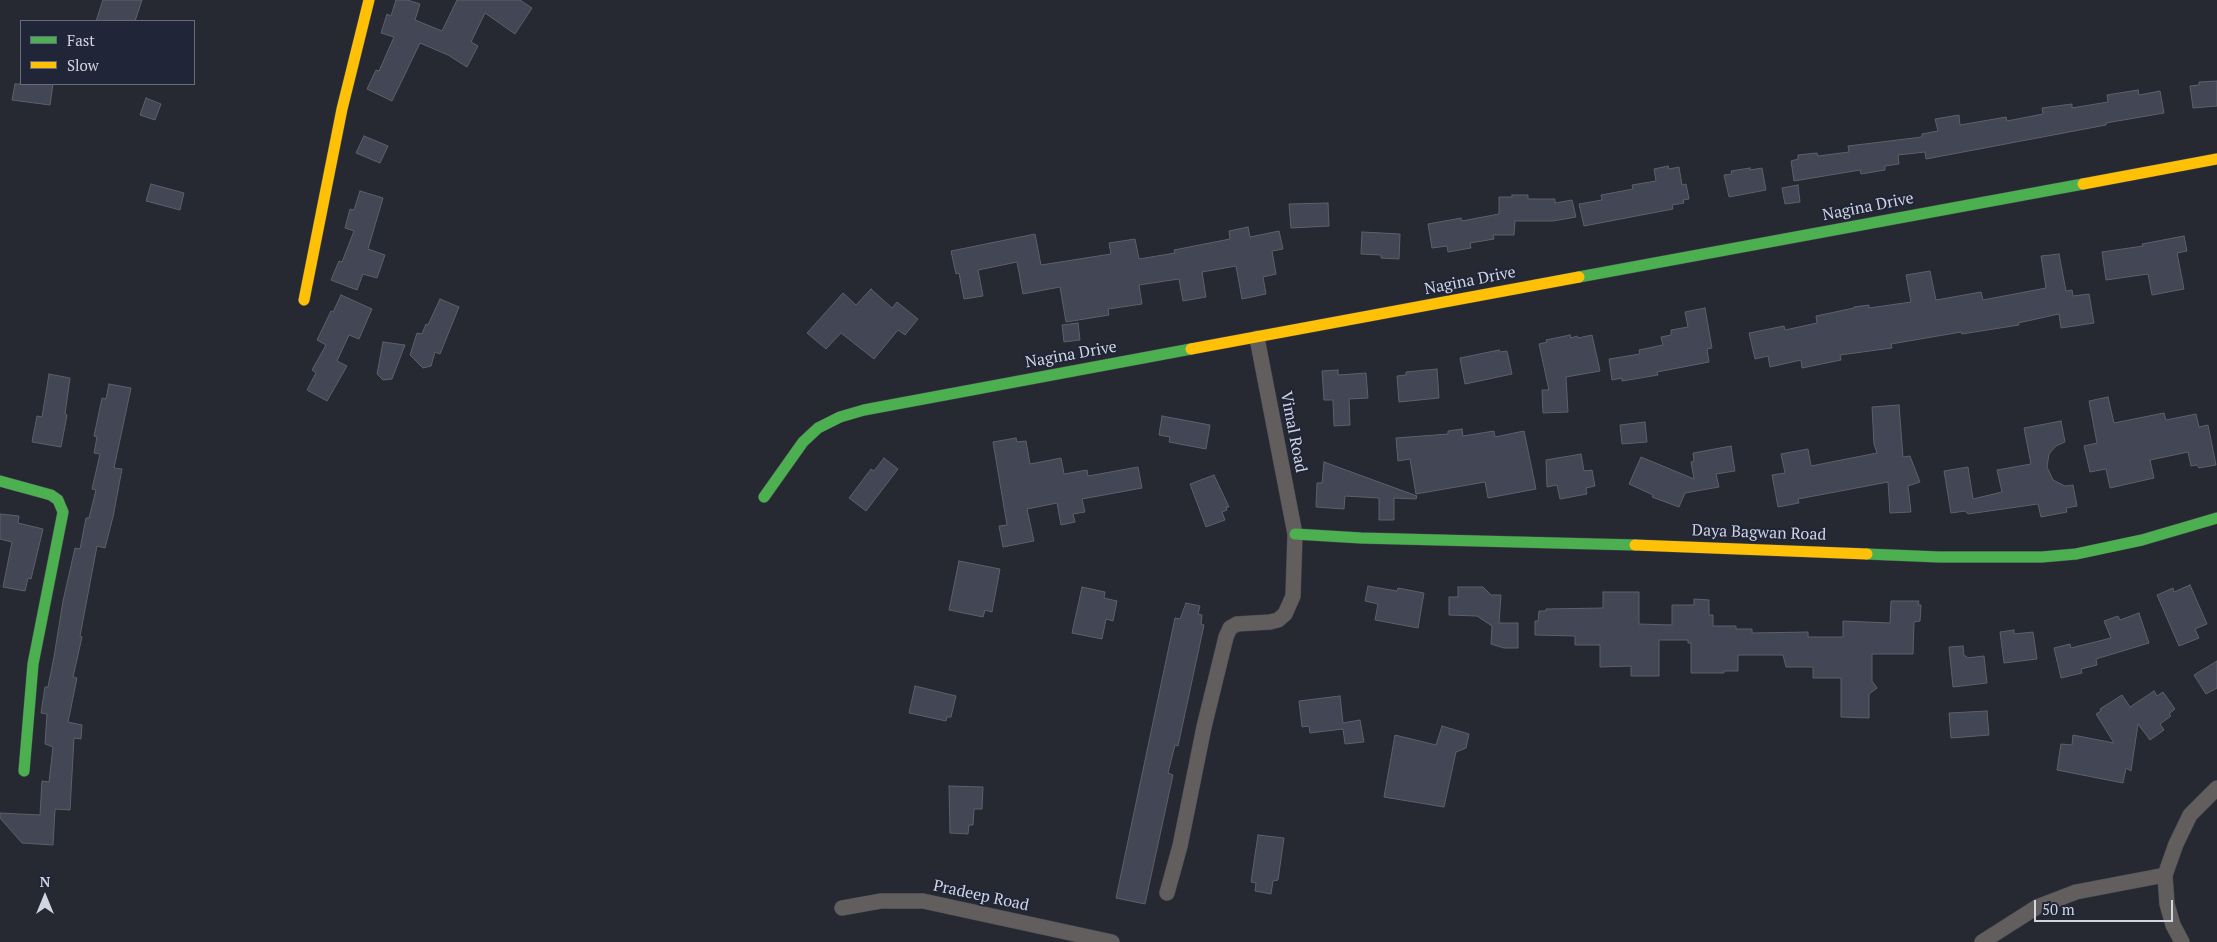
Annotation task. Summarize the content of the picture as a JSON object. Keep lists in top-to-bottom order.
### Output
{
  "streets": {
    "street": [
      "Nagina Drive",
      "Vimal Road",
      "Daya Bagwan Road",
      "Pradeep Road"
    ]
  },
  "crossings": [
    ["Nagina Drive", "Vimal Road"],
    ["Vimal Road", "Daya Bagwan Road"]
  ],
  "legend": ["Fast", "Slow"],
  "scale_bar": "50 m",
  "north": "top"
}
